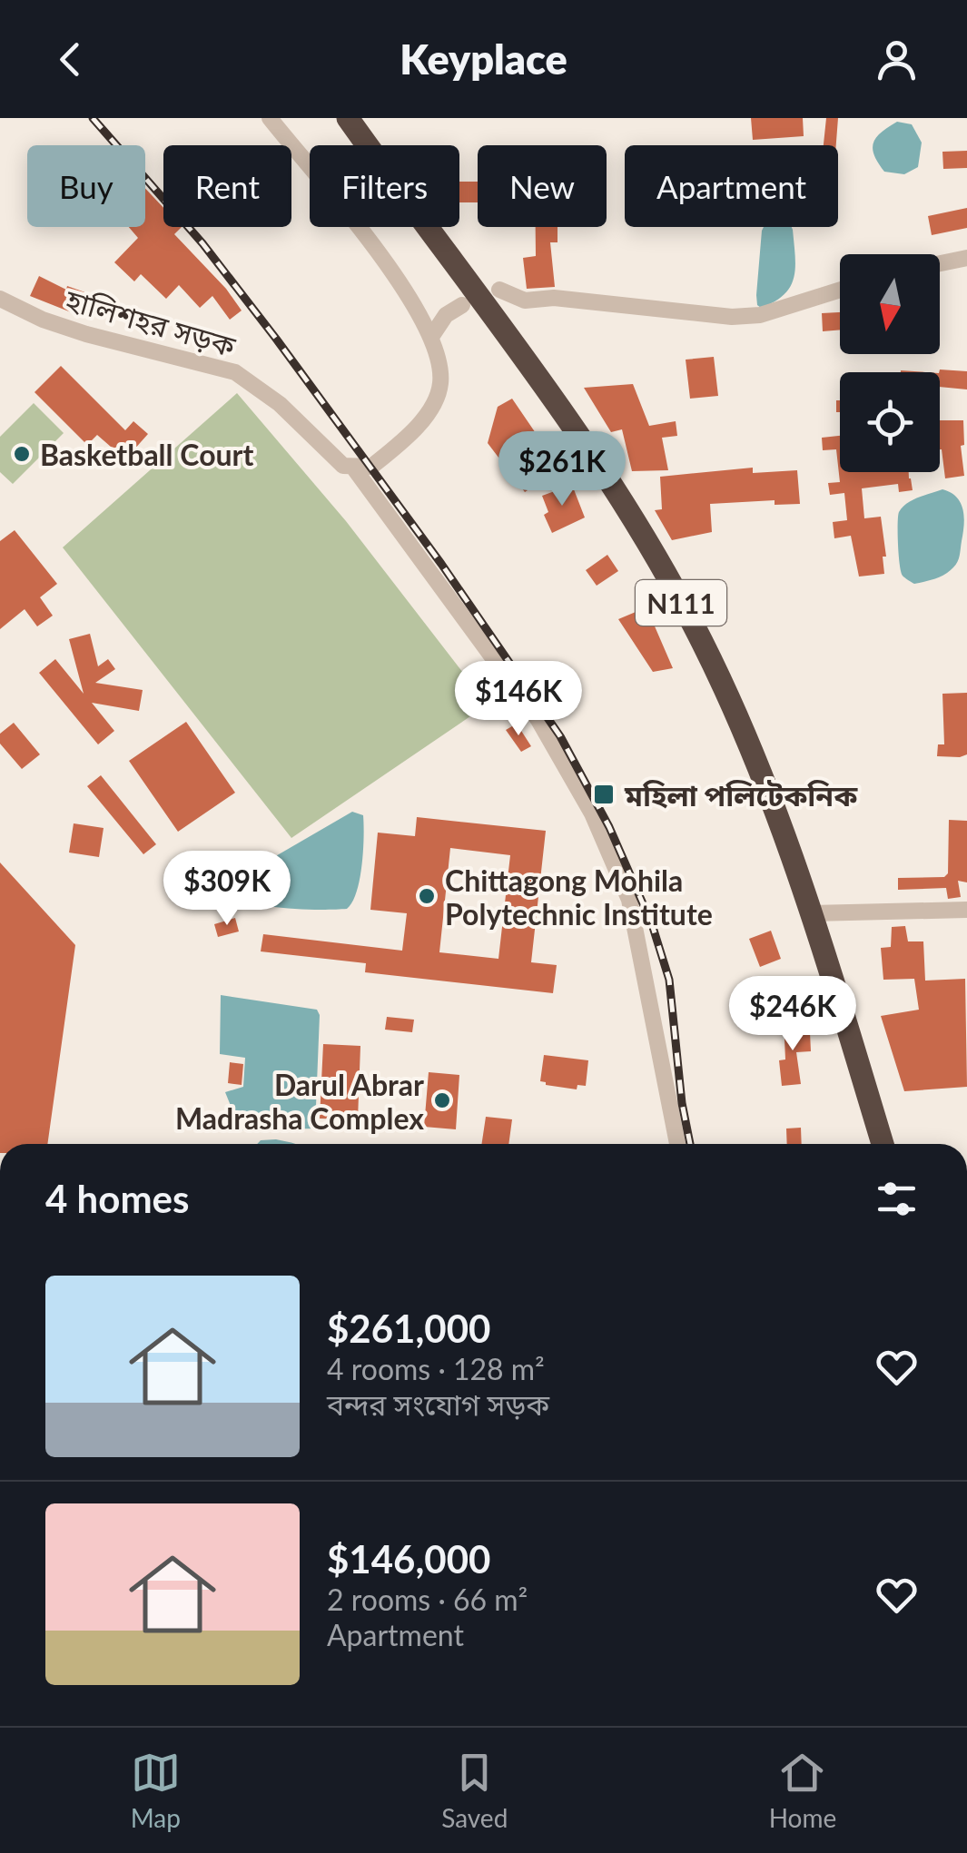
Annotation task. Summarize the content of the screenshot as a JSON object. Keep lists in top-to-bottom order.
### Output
{
  "streets": {
    "highway": ["N111"],
    "street": ["হালিশহর সড়ক"]
  },
  "places": {
    "other": ["Basketball Court", "Chittagong Mohila Polytechnic Institute", "Darul Abrar Madrasha Complex"],
    "transit": ["মহিলা পলিটেকনিক"]
  },
  "north": "bottom",
  "page": {
    "header": "Keyplace",
    "chip": [
      "Buy",
      "Rent",
      "Filters",
      "New",
      "Apartment"
    ],
    "price": [
      "$261K",
      "$146K",
      "$309K",
      "$246K"
    ],
    "heading": "4 homes",
    "list": [
      {
        "name": "$261,000",
        "note": "4 rooms · 128 m² · বন্দর সংযোগ সড়ক"
      },
      {
        "name": "$146,000",
        "note": "2 rooms · 66 m² · Apartment"
      }
    ],
    "tabs": ["Map", "Saved", "Home"]
  }
}
